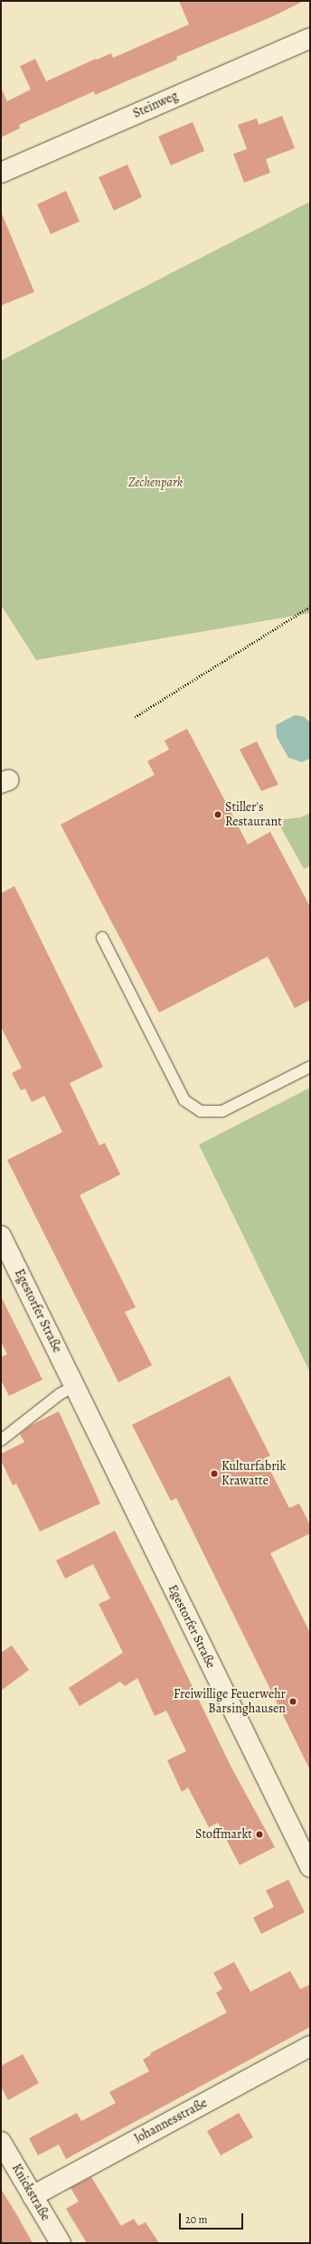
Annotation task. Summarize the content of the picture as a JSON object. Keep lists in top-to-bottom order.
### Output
{
  "streets": {
    "street": [
      "Steinweg",
      "Egestorfer Straße",
      "Johannesstraße",
      "Knickstraße"
    ]
  },
  "crossings": [
    ["Johannesstraße", "Knickstraße"]
  ],
  "parks": ["Zechenpark"],
  "places": [
    "Stiller's Restaurant",
    "Kulturfabrik Krawatte",
    "Freiwillige Feuerwehr Barsinghausen",
    "Stoffmarkt"
  ],
  "scale_bar": "20 m"
}
